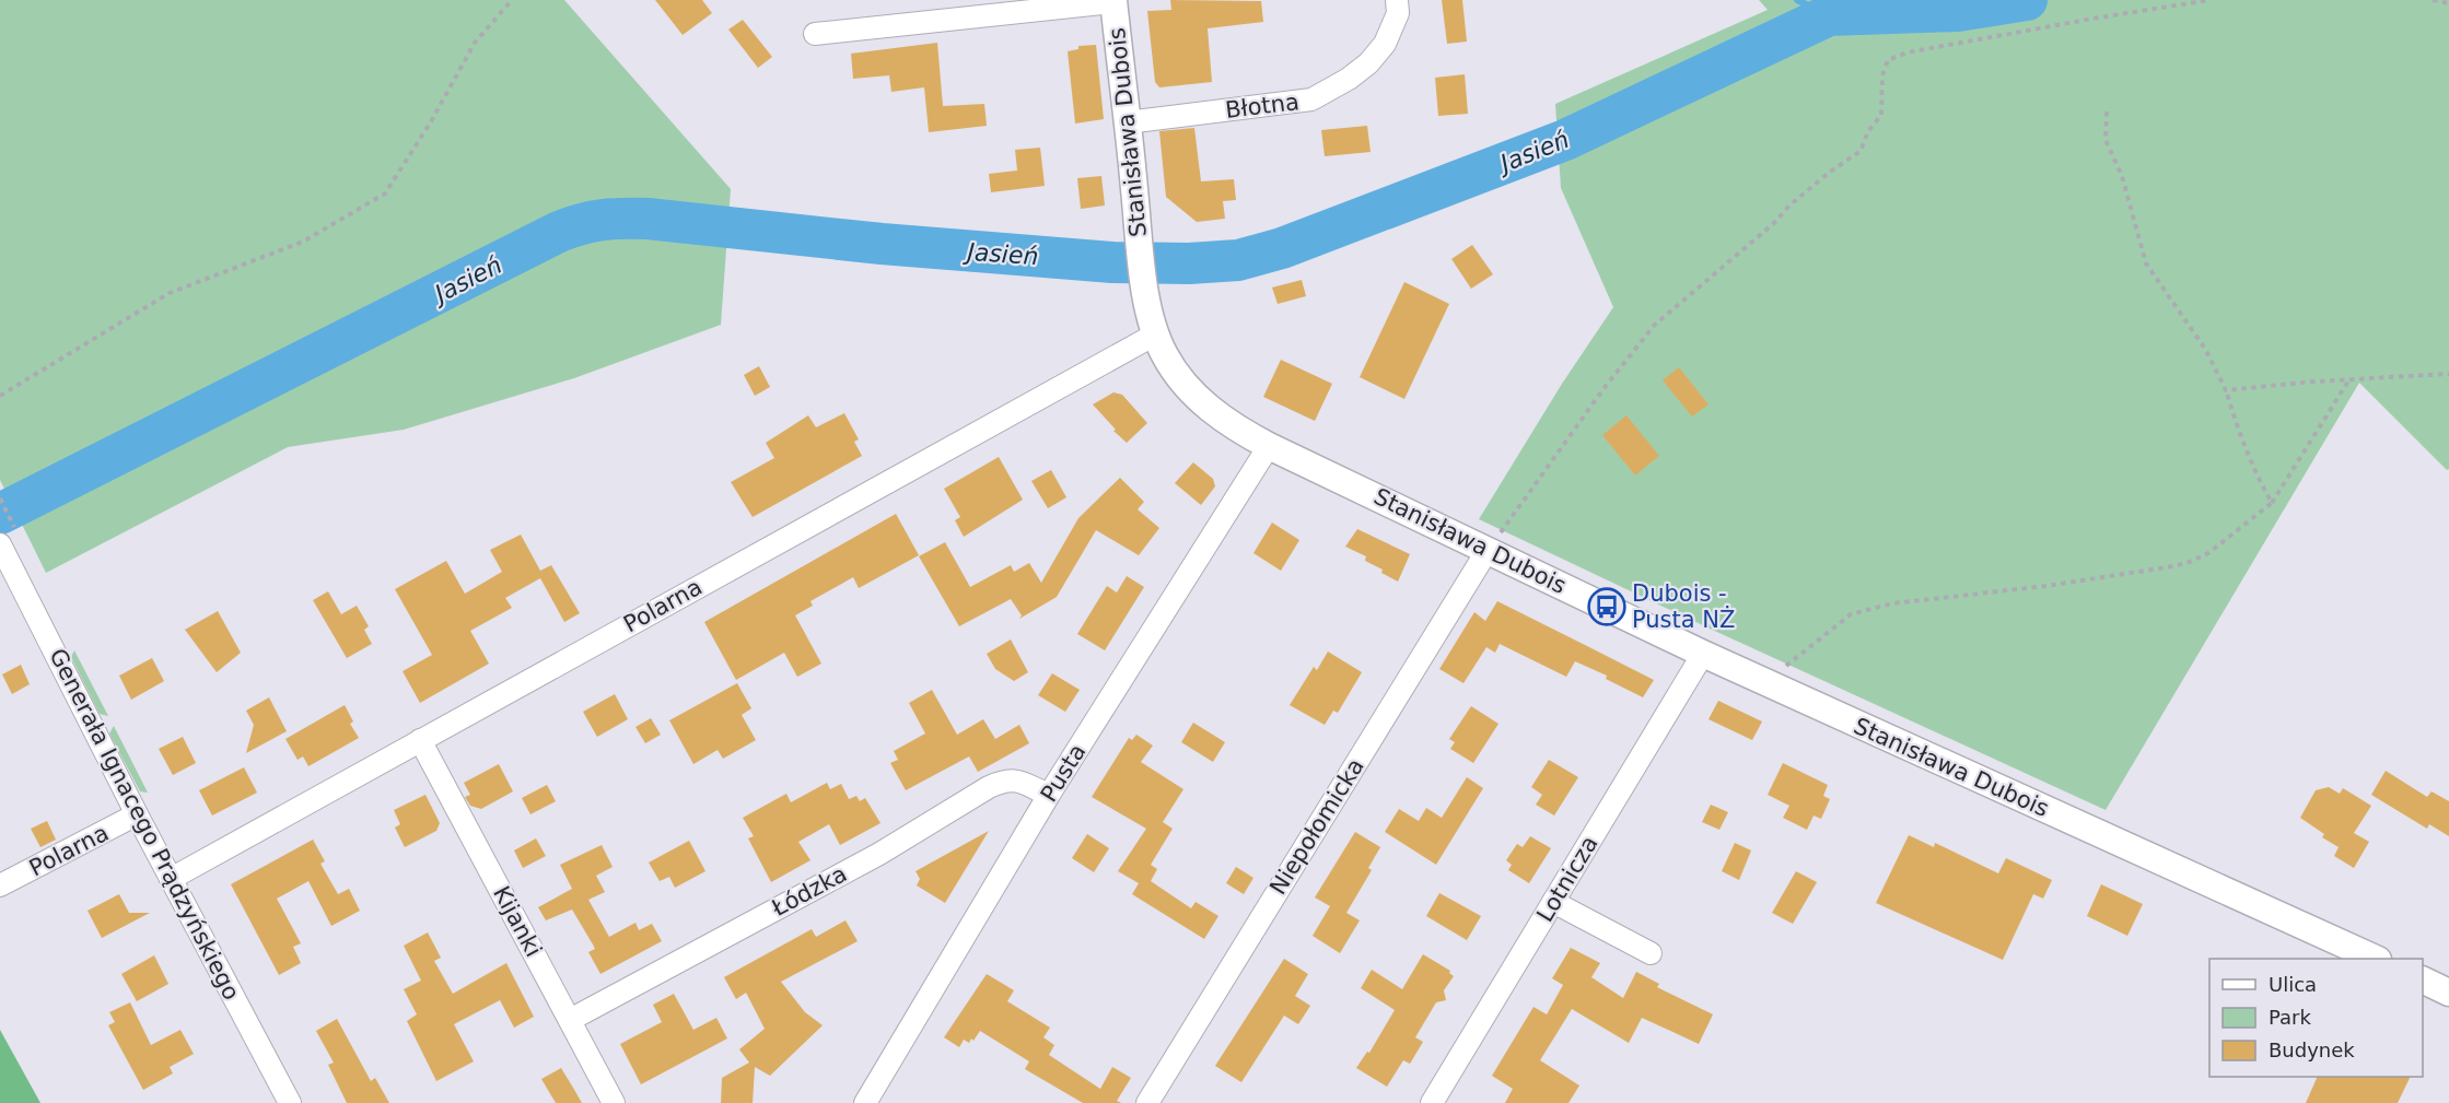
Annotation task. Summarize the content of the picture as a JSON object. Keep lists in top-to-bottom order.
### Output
{
  "streets": {
    "street": [
      "Błotna",
      "Stanisława Dubois",
      "Polarna",
      "Pusta",
      "Generała Ignacego Prądzyńskiego",
      "Niepołomicka",
      "Lotnicza",
      "Łódzka",
      "Kijanki"
    ]
  },
  "crossings": [
    ["Błotna", "Stanisława Dubois"],
    ["Stanisława Dubois", "Polarna"],
    ["Stanisława Dubois", "Pusta"],
    ["Stanisława Dubois", "Niepołomicka"],
    ["Stanisława Dubois", "Lotnicza"],
    ["Polarna", "Generała Ignacego Prądzyńskiego"],
    ["Polarna", "Kijanki"],
    ["Pusta", "Łódzka"],
    ["Łódzka", "Kijanki"]
  ],
  "water": ["Jasień"],
  "places": {
    "bus stop": ["Dubois - Pusta NŻ"]
  },
  "legend": ["Ulica", "Park", "Budynek"]
}
